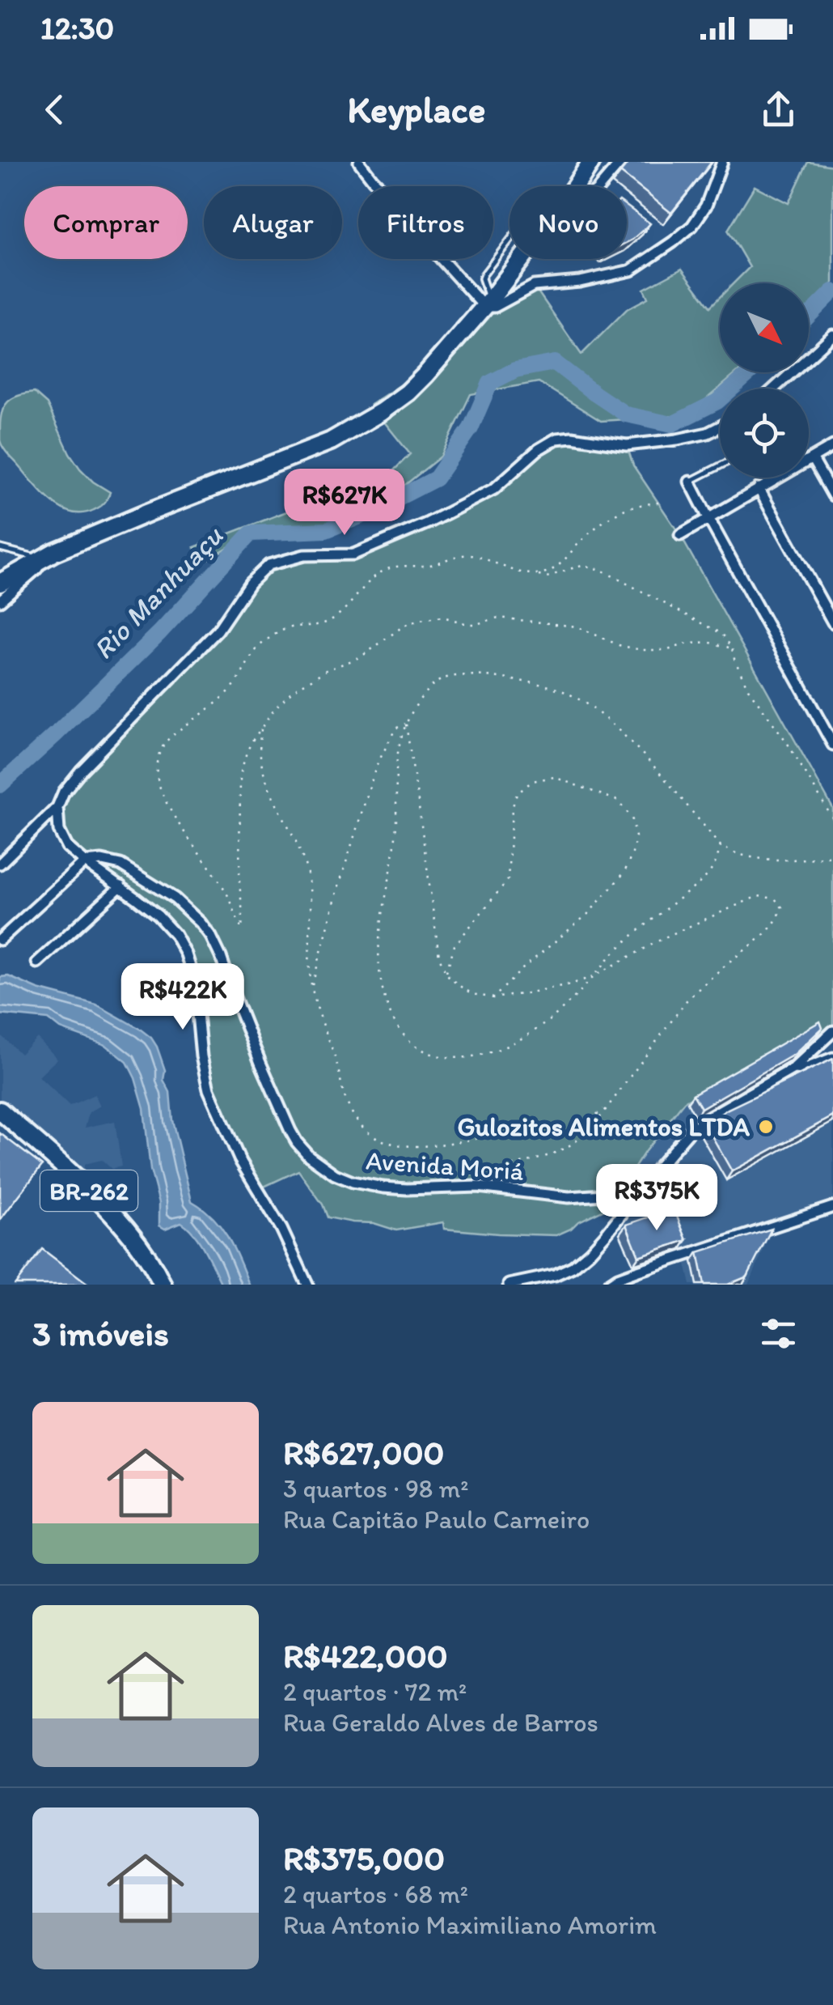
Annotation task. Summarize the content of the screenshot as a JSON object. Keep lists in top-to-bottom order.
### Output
{
  "streets": {
    "highway": ["BR-262"],
    "street": ["Avenida Moriá"]
  },
  "water": ["Rio Manhuaçu"],
  "places": ["Gulozitos Alimentos LTDA"],
  "north": "bottom right",
  "page": {
    "status": "12:30",
    "header": "Keyplace",
    "chip": [
      "Comprar",
      "Alugar",
      "Filtros",
      "Novo"
    ],
    "price": ["R$627K", "R$422K", "R$375K"],
    "heading": "3 imóveis",
    "list": [
      {
        "name": "R$627,000",
        "note": "3 quartos · 98 m² · Rua Capitão Paulo Carneiro"
      },
      {
        "name": "R$422,000",
        "note": "2 quartos · 72 m² · Rua Geraldo Alves de Barros"
      },
      {
        "name": "R$375,000",
        "note": "2 quartos · 68 m² · Rua Antonio Maximiliano Amorim"
      }
    ]
  }
}
